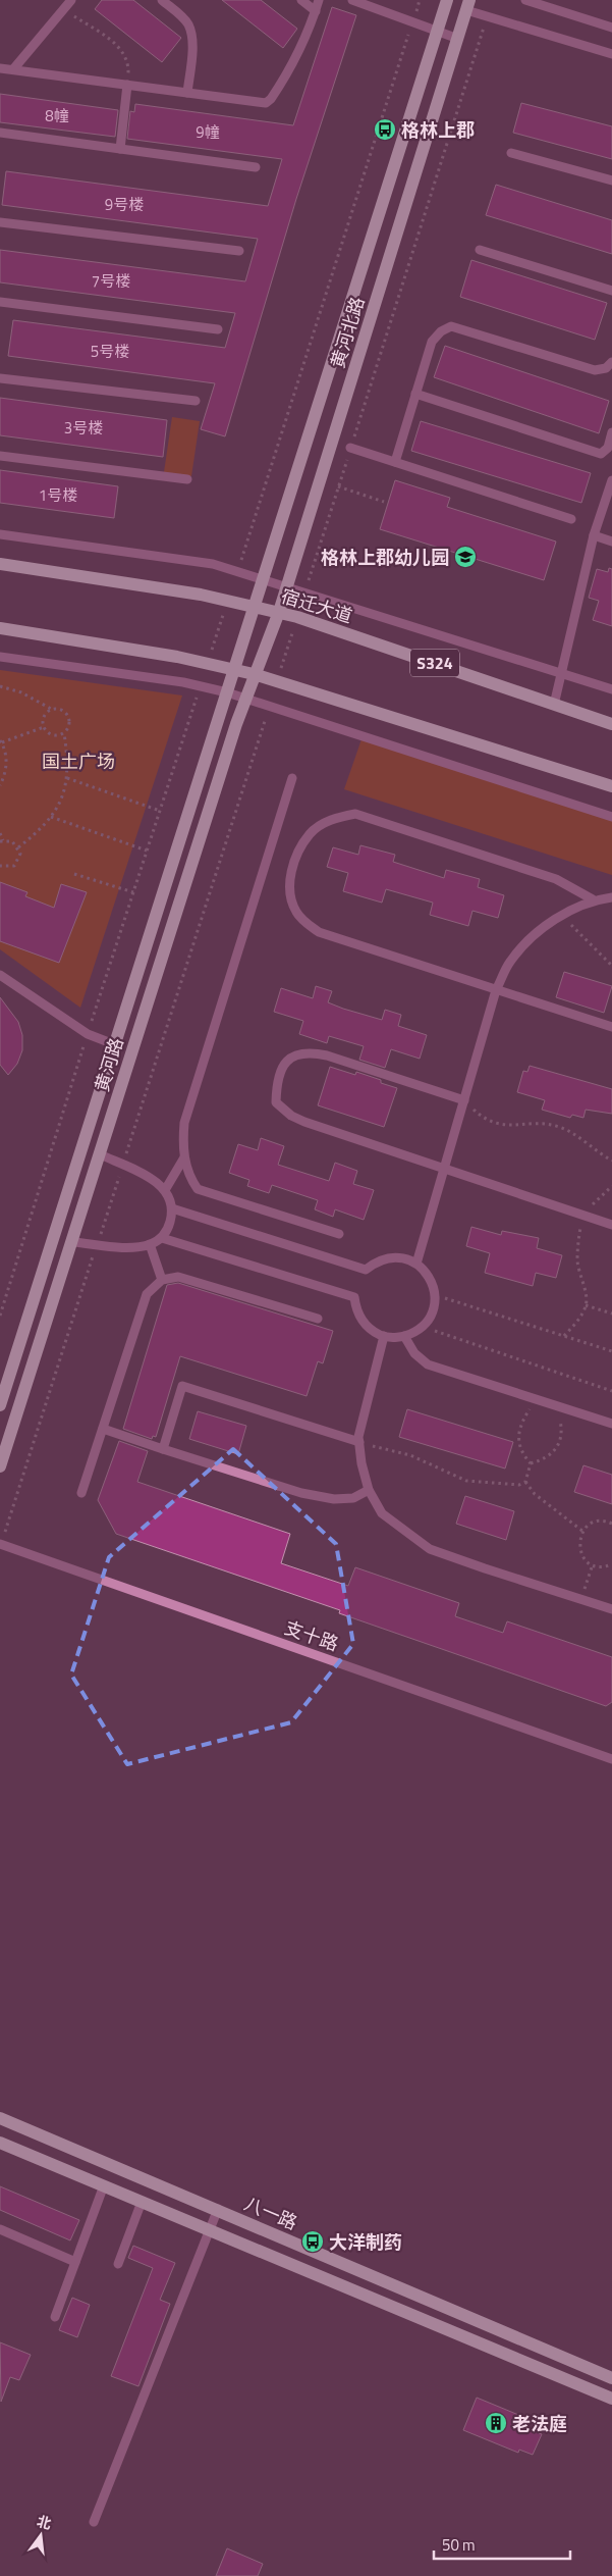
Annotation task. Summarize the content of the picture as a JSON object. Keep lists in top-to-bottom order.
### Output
{
  "streets": {
    "main road": [
      "黄河北路",
      "宿迁大道",
      "S324",
      "黄河路",
      "八一路"
    ],
    "street": ["支十路"]
  },
  "crossings": [
    ["黄河北路", "宿迁大道"],
    ["黄河北路", "黄河路"]
  ],
  "parks": ["国土广场"],
  "places": {
    "bus stop": ["格林上郡", "大洋制药"],
    "school or university": ["格林上郡幼儿园"],
    "building": ["老法庭"]
  },
  "house_numbers": [
    "8幢",
    "9幢",
    "9号楼",
    "7号楼",
    "5号楼",
    "3号楼",
    "1号楼"
  ],
  "scale_bar": "50 m",
  "north": "top"
}
